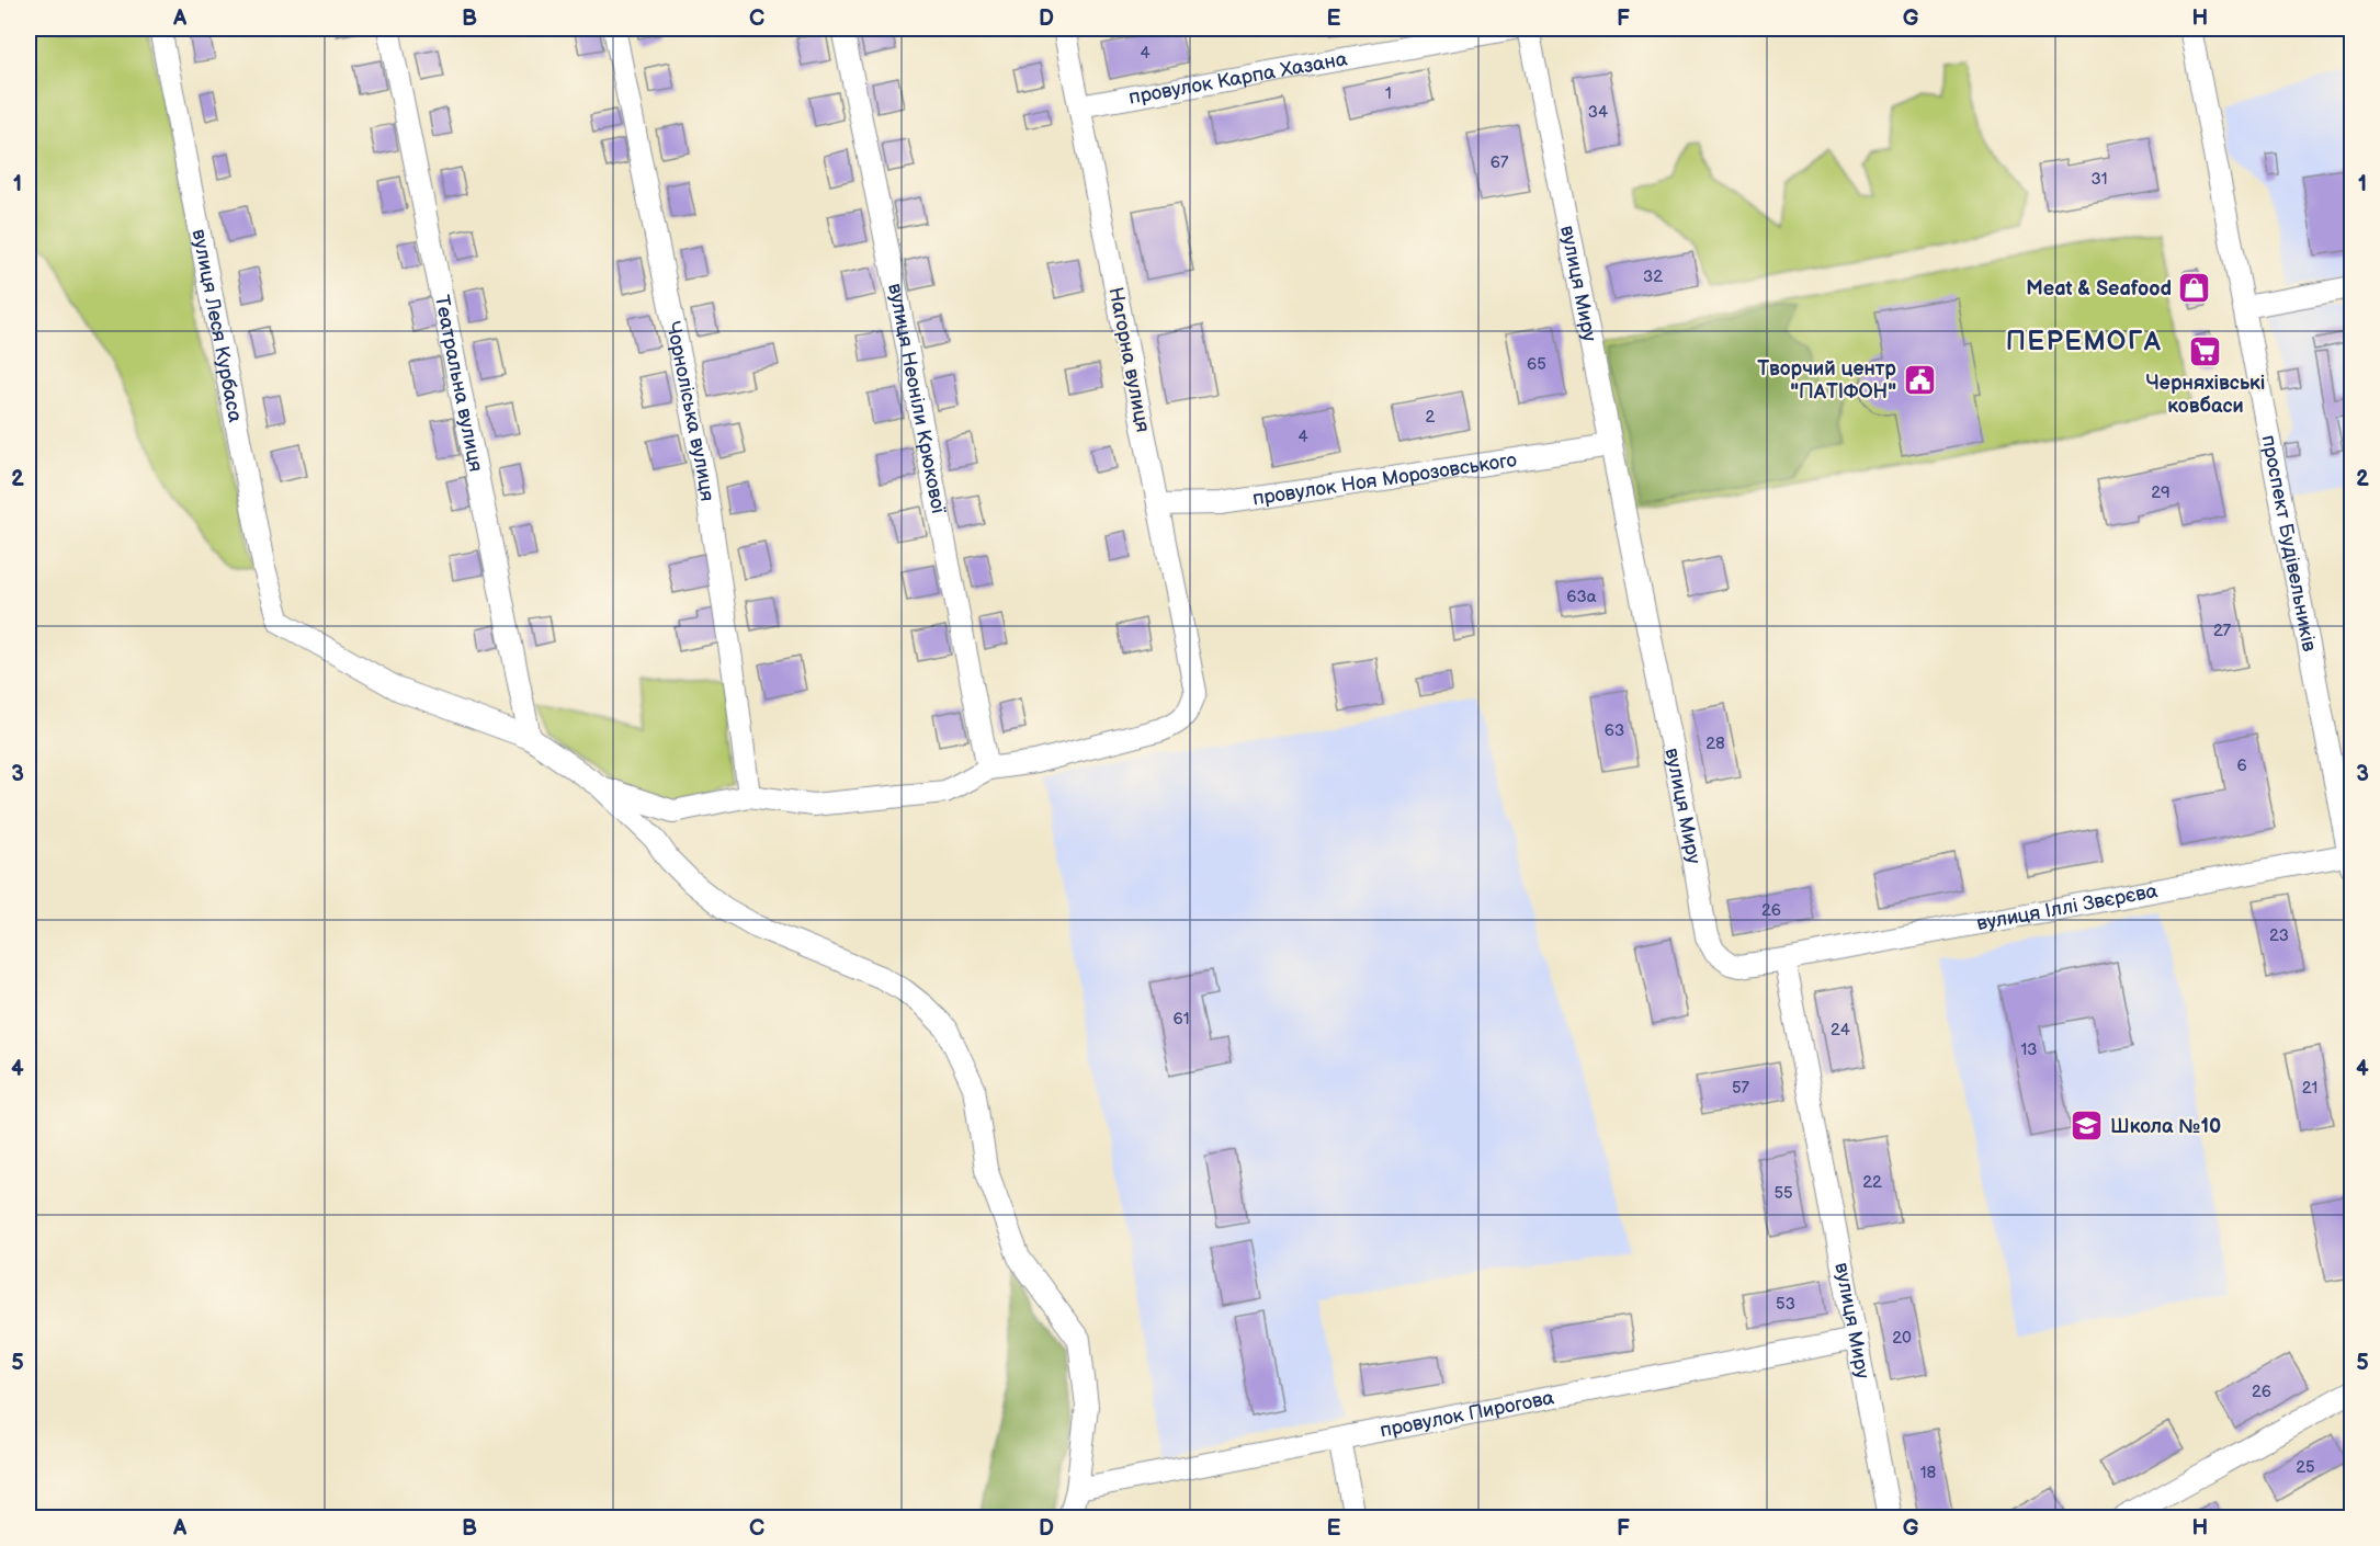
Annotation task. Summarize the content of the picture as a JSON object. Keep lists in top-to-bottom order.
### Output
{
  "streets": {
    "street": [
      "провулок Карпа Хазана",
      "вулиця Миру",
      "вулиця Леся Курбаса",
      "Нагорна вулиця",
      "Театральна вулиця",
      "вулиця Неоніли Крюкової",
      "Чорноліська вулиця",
      "провулок Ноя Морозовського",
      "проспект Будівельників",
      "вулиця Іллі Звєрєва",
      "провулок Пирогова"
    ]
  },
  "crossings": [
    ["провулок Карпа Хазана", "Нагорна вулиця"],
    ["вулиця Миру", "провулок Ноя Морозовського"],
    ["вулиця Миру", "вулиця Іллі Звєрєва"],
    ["вулиця Миру", "провулок Пирогова"],
    ["вулиця Леся Курбаса", "Театральна вулиця"],
    ["Нагорна вулиця", "вулиця Неоніли Крюкової"],
    ["Нагорна вулиця", "провулок Ноя Морозовського"],
    ["проспект Будівельників", "вулиця Іллі Звєрєва"]
  ],
  "districts": ["ПЕРЕМОГА"],
  "places": {
    "shop": ["Meat & Seafood"],
    "supermarket": ["Черняхівські ковбаси"],
    "public building": ["Творчий центр \"ПАТІФОН\""],
    "school or university": ["Школа №10"]
  },
  "house_numbers": [
    "4",
    "1",
    "34",
    "67",
    "31",
    "32",
    "65",
    "2",
    "4",
    "29",
    "63а",
    "27",
    "63",
    "28",
    "6",
    "26",
    "23",
    "61",
    "24",
    "13",
    "57",
    "21",
    "22",
    "55",
    "53",
    "20",
    "26",
    "25",
    "18"
  ],
  "grid": {
    "columns": [
      "A",
      "B",
      "C",
      "D",
      "E",
      "F",
      "G",
      "H"
    ],
    "rows": [
      "1",
      "2",
      "3",
      "4",
      "5"
    ]
  }
}
